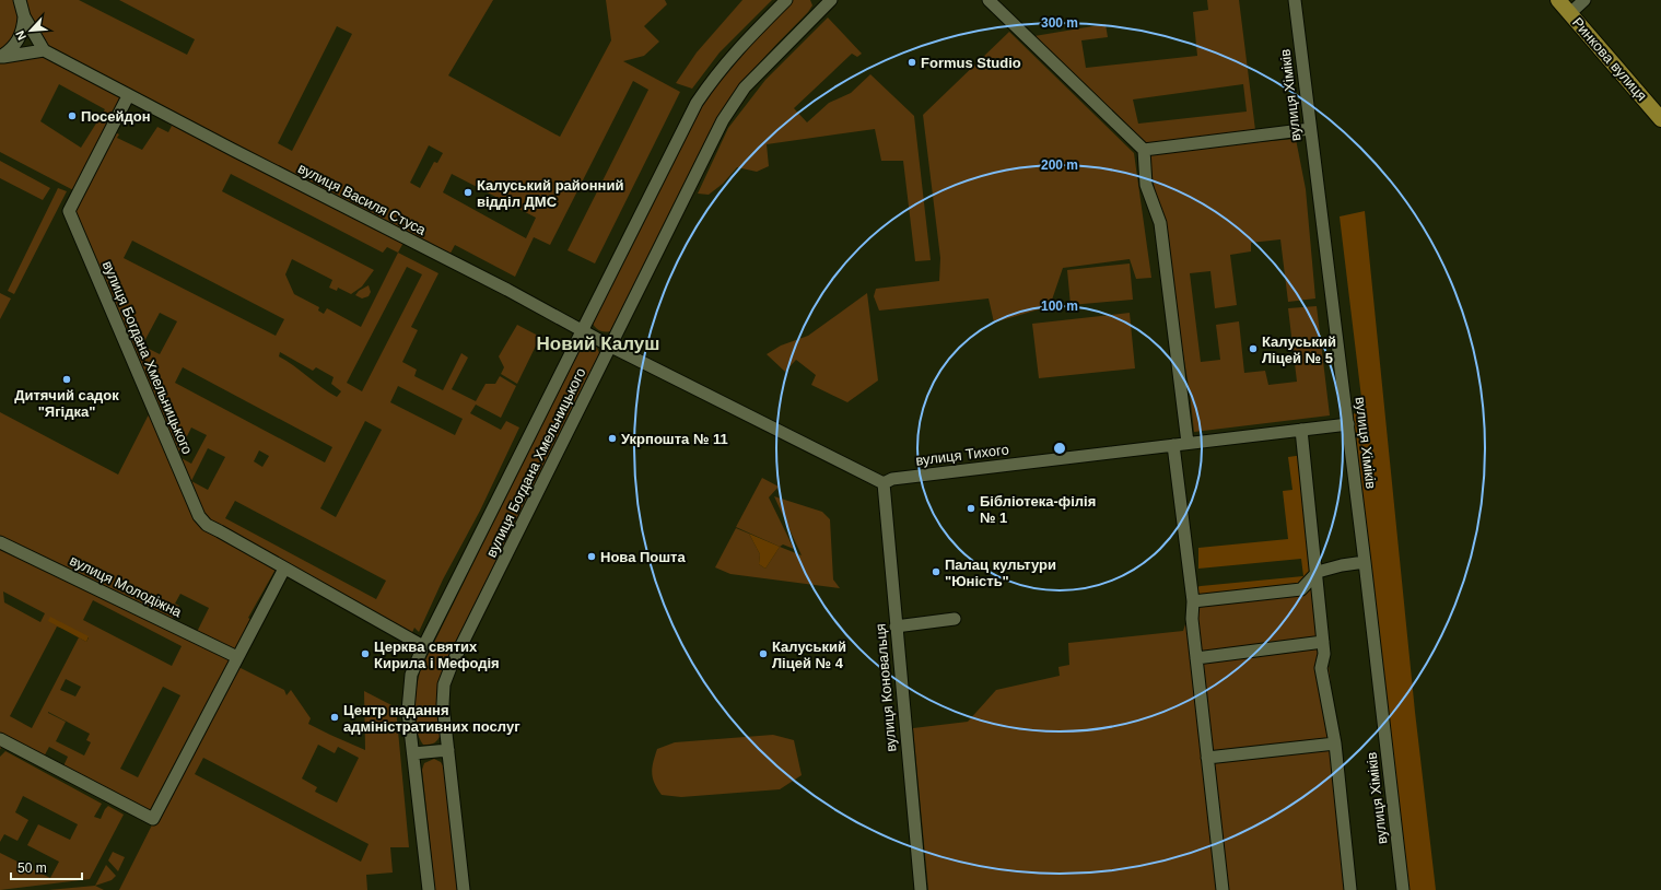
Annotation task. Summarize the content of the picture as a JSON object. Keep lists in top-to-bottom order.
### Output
{
  "streets": {
    "main road": ["Ринкова вулиця"],
    "street": [
      "вулиця Хіміків",
      "вулиця Василя Стуса",
      "вулиця Богдана Хмельницького",
      "вулиця Тихого",
      "вулиця Молодіжна",
      "вулиця Коновальця"
    ]
  },
  "crossings": [
    ["вулиця Хіміків", "вулиця Тихого"],
    ["вулиця Василя Стуса", "вулиця Богдана Хмельницького"],
    ["вулиця Тихого", "вулиця Коновальця"]
  ],
  "districts": ["Новий Калуш"],
  "places": [
    "Formus Studio",
    "Посейдон",
    "Калуський районний відділ ДМС",
    "Калуський Ліцей № 5",
    "Дитячий садок \"Ягідка\"",
    "Укрпошта № 11",
    "Бібліотека-філія № 1",
    "Нова Пошта",
    "Палац культури \"Юність\"",
    "Церква святих Кирила і Мефодія",
    "Калуський Ліцей № 4",
    "Центр надання адміністративних послуг"
  ],
  "scale_bar": "50 m",
  "north": "bottom left",
  "rings": ["300 m", "200 m", "100 m"]
}
